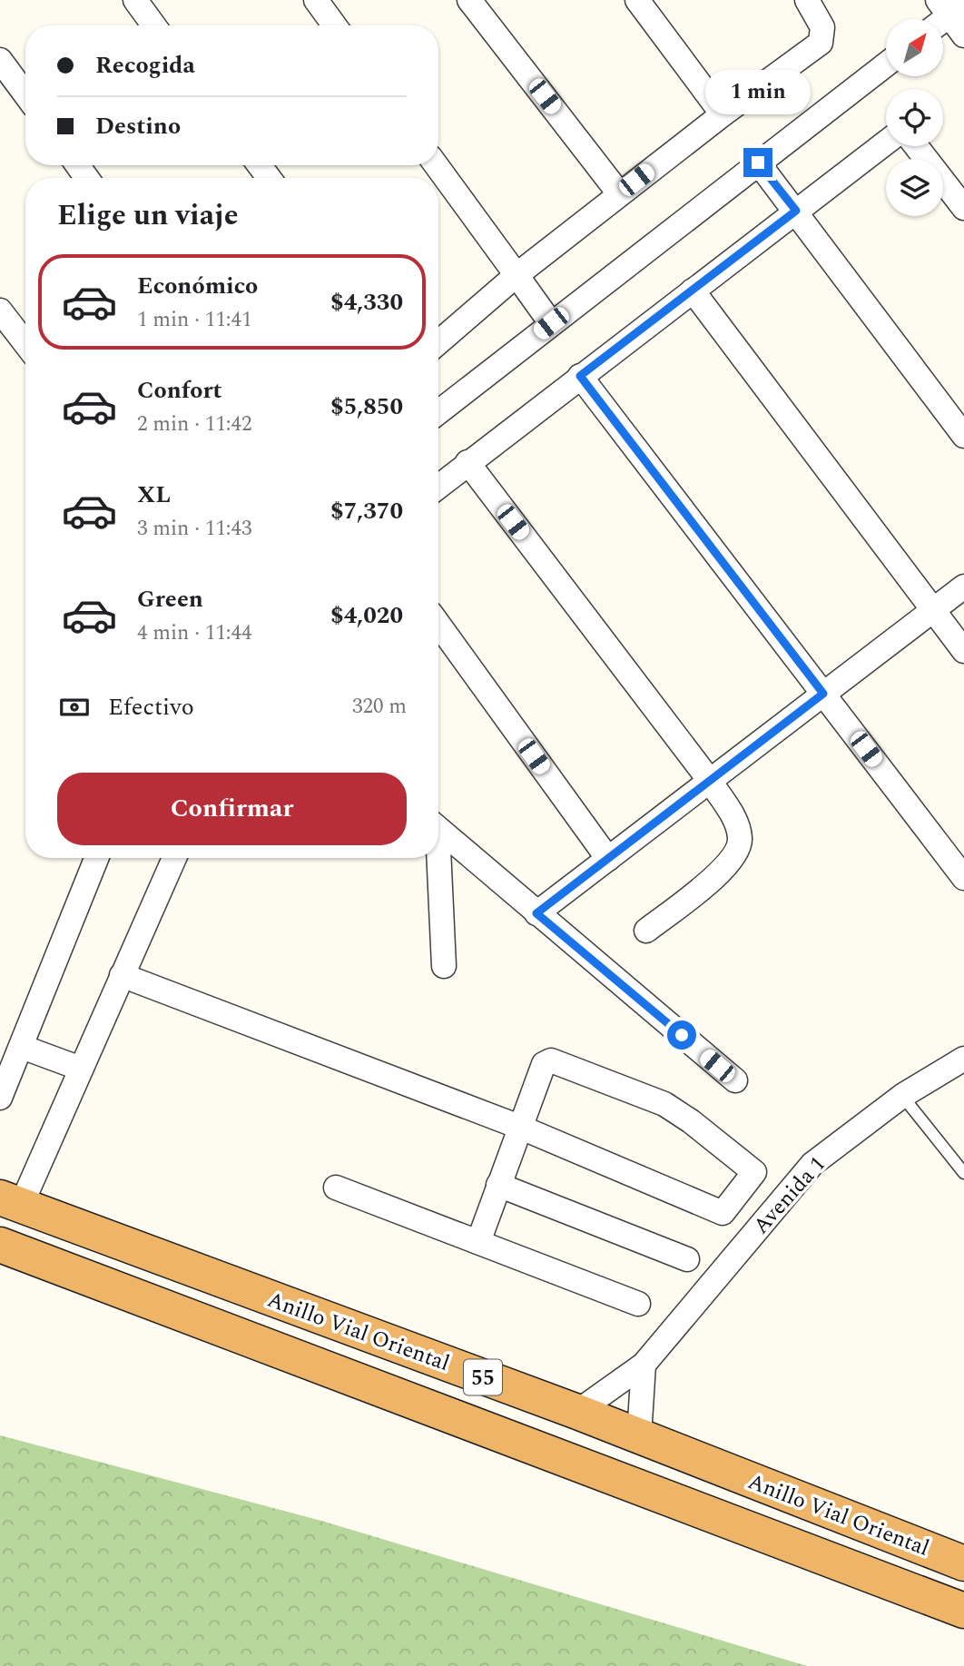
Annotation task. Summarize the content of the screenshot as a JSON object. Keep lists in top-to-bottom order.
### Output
{
  "streets": {
    "highway": ["Anillo Vial Oriental", "55"],
    "street": ["Avenida 1"]
  },
  "crossings": [
    ["Avenida 1", "Anillo Vial Oriental"]
  ],
  "north": "top right",
  "page": {
    "banner": ["Recogida", "Destino"],
    "bubble": "1 min",
    "heading": "Elige un viaje",
    "list": [
      {
        "name": "Económico",
        "note": "1 min · 11:41",
        "value": "$4,330"
      },
      {
        "name": "Confort",
        "note": "2 min · 11:42",
        "value": "$5,850"
      },
      {
        "name": "XL",
        "note": "3 min · 11:43",
        "value": "$7,370"
      },
      {
        "name": "Green",
        "note": "4 min · 11:44",
        "value": "$4,020"
      }
    ],
    "pay": ["Efectivo", "320 m"],
    "buttons": "Confirmar"
  }
}
